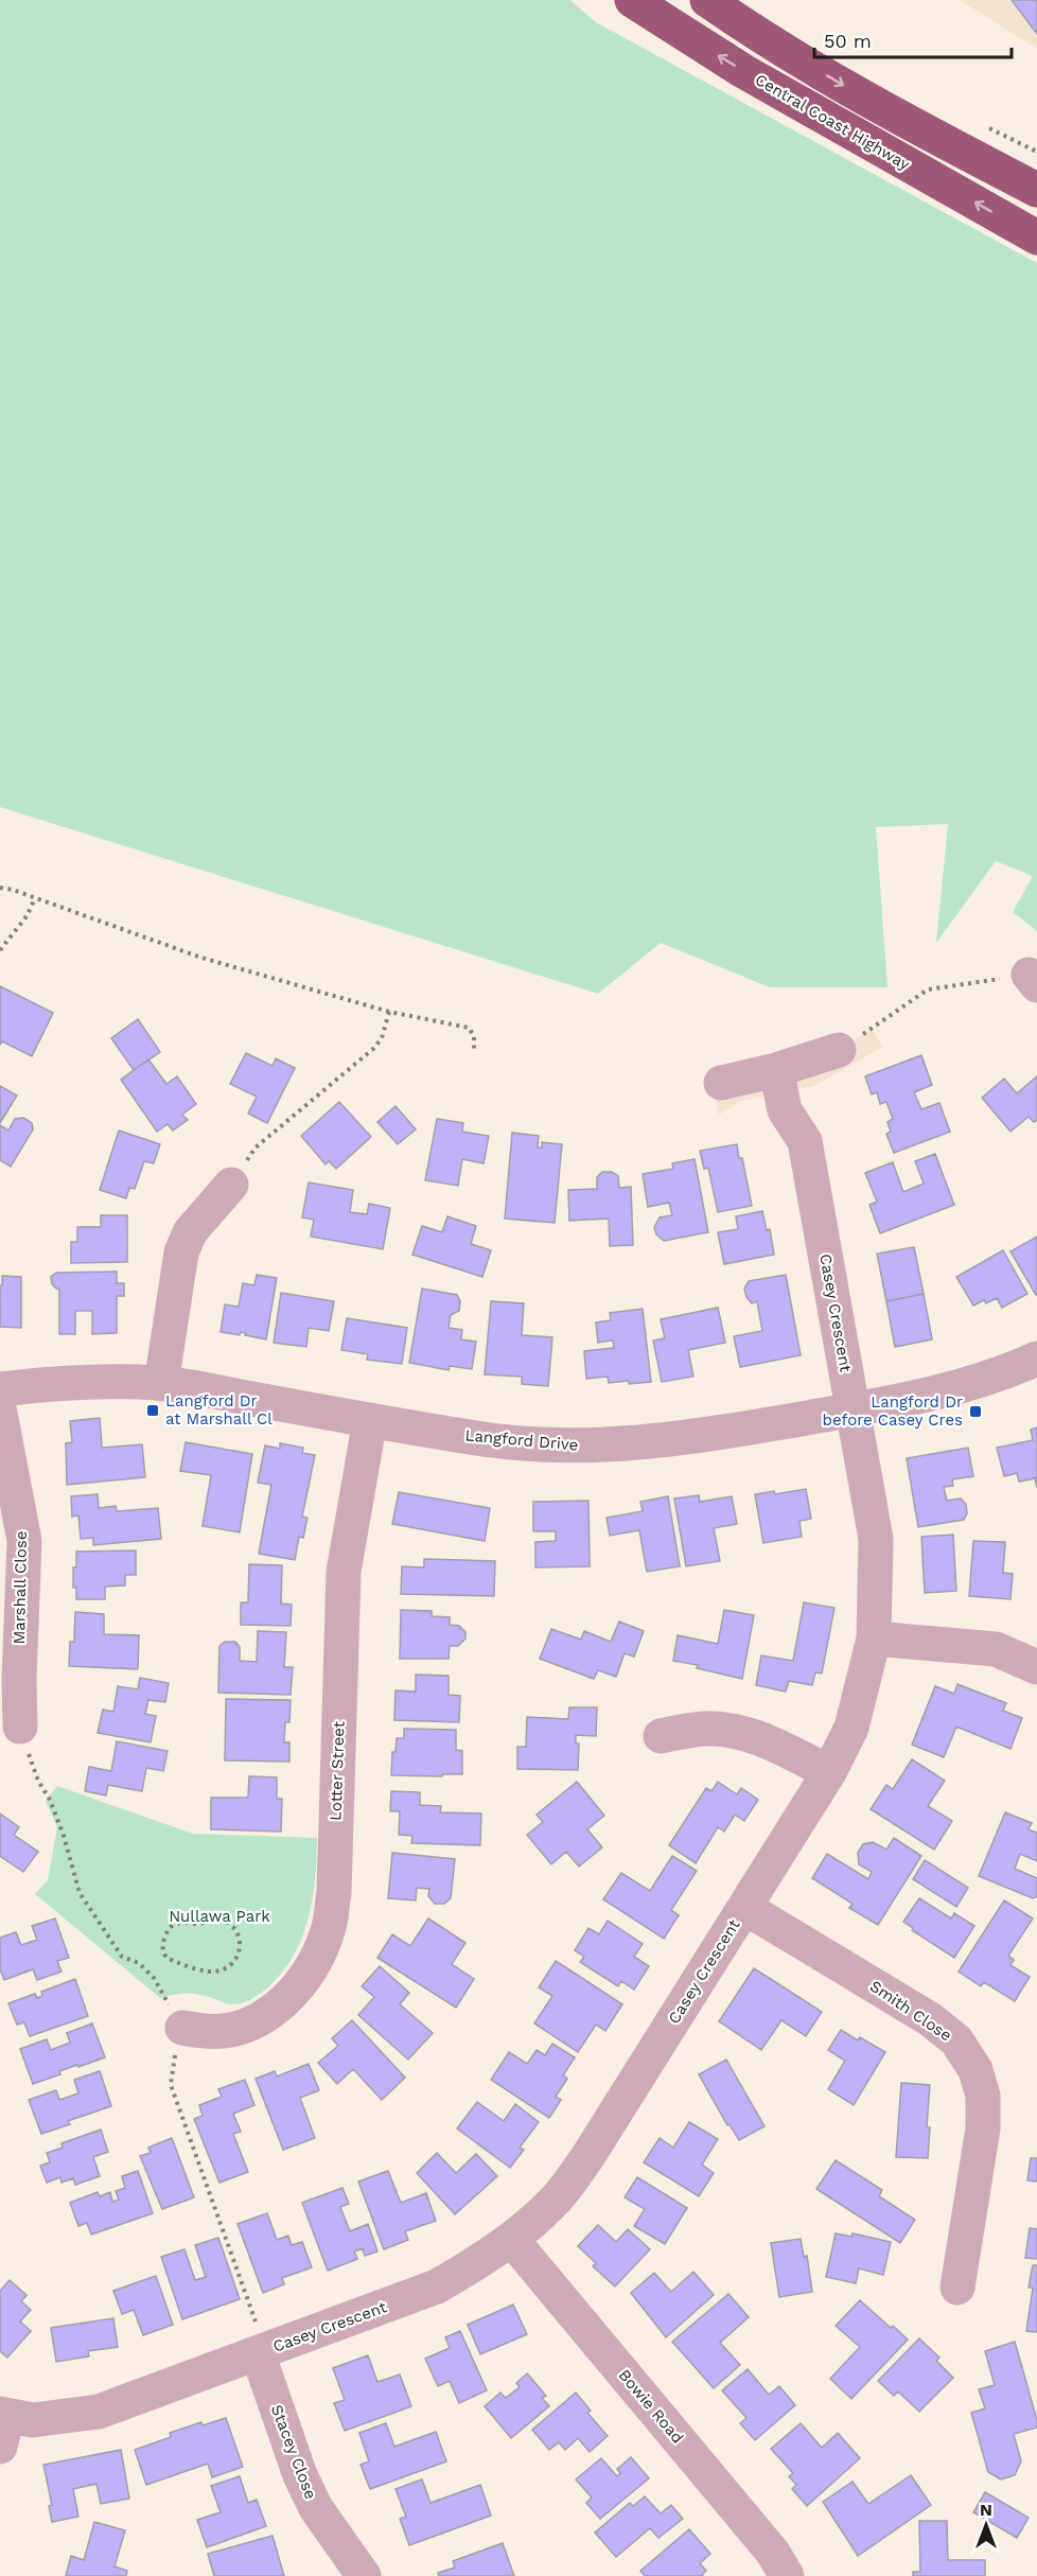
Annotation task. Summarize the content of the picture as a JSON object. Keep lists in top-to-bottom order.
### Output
{
  "streets": {
    "highway": ["Central Coast Highway"],
    "street": [
      "Casey Crescent",
      "Langford Drive",
      "Marshall Close",
      "Lotter Street",
      "Smith Close",
      "Bowie Road",
      "Stacey Close"
    ]
  },
  "crossings": [
    ["Casey Crescent", "Langford Drive"],
    ["Casey Crescent", "Smith Close"],
    ["Casey Crescent", "Bowie Road"],
    ["Casey Crescent", "Stacey Close"],
    ["Langford Drive", "Lotter Street"]
  ],
  "parks": ["Nullawa Park"],
  "places": {
    "transit": ["Langford Dr at Marshall Cl", "Langford Dr before Casey Cres"]
  },
  "scale_bar": "50 m",
  "north": "top"
}
